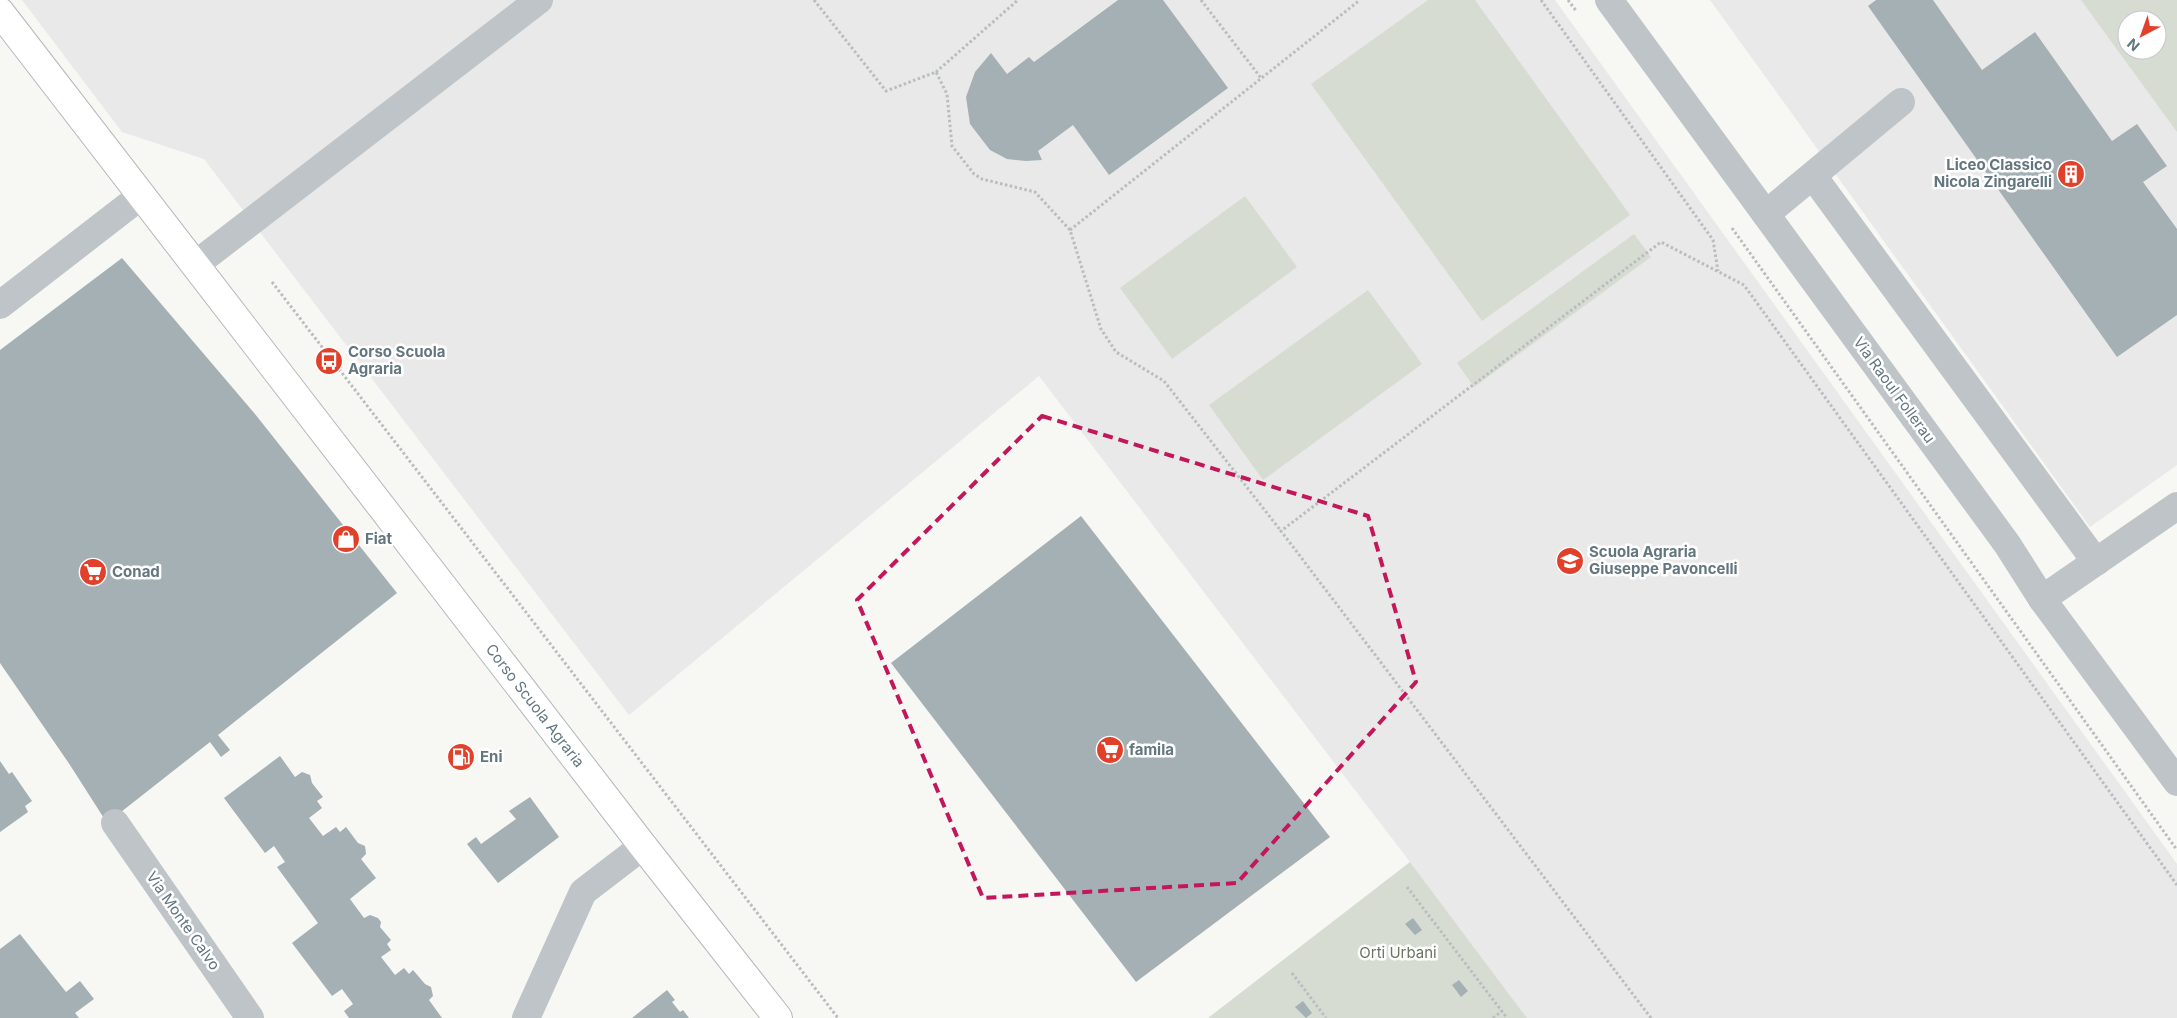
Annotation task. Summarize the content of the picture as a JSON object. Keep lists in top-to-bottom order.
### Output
{
  "streets": {
    "main road": ["Corso Scuola Agraria"],
    "street": ["Via Raoul Follerau", "Via Monte Calvo"]
  },
  "parks": ["Orti Urbani"],
  "places": {
    "building": ["Liceo Classico Nicola Zingarelli"],
    "bus stop": ["Corso Scuola Agraria"],
    "shop": ["Fiat"],
    "school or university": ["Scuola Agraria Giuseppe Pavoncelli"],
    "supermarket": ["Conad", "famila"],
    "fuel station": ["Eni"]
  },
  "north": "bottom left"
}
